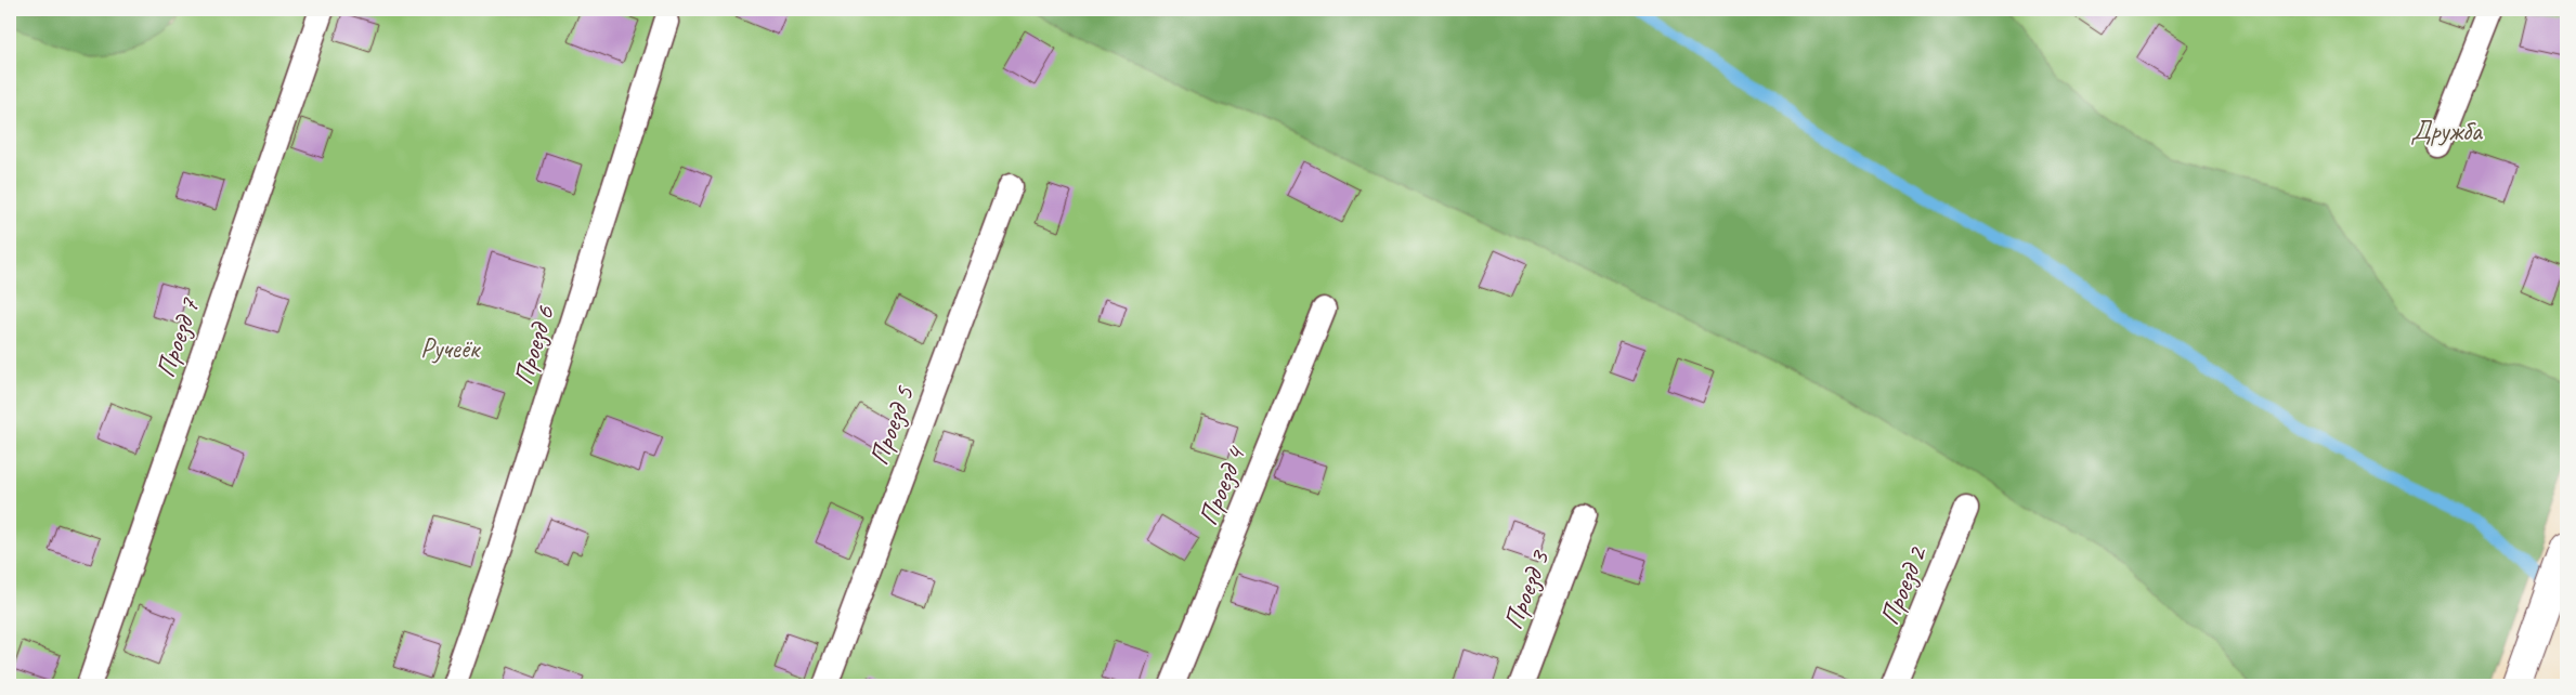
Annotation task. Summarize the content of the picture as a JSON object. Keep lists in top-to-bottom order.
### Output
{
  "streets": {
    "lane": [
      "Проезд 7",
      "Проезд 6",
      "Проезд 5",
      "Проезд 4",
      "Проезд 2",
      "Проезд 3"
    ]
  },
  "parks": ["Дружба", "Ручеёк"]
}
